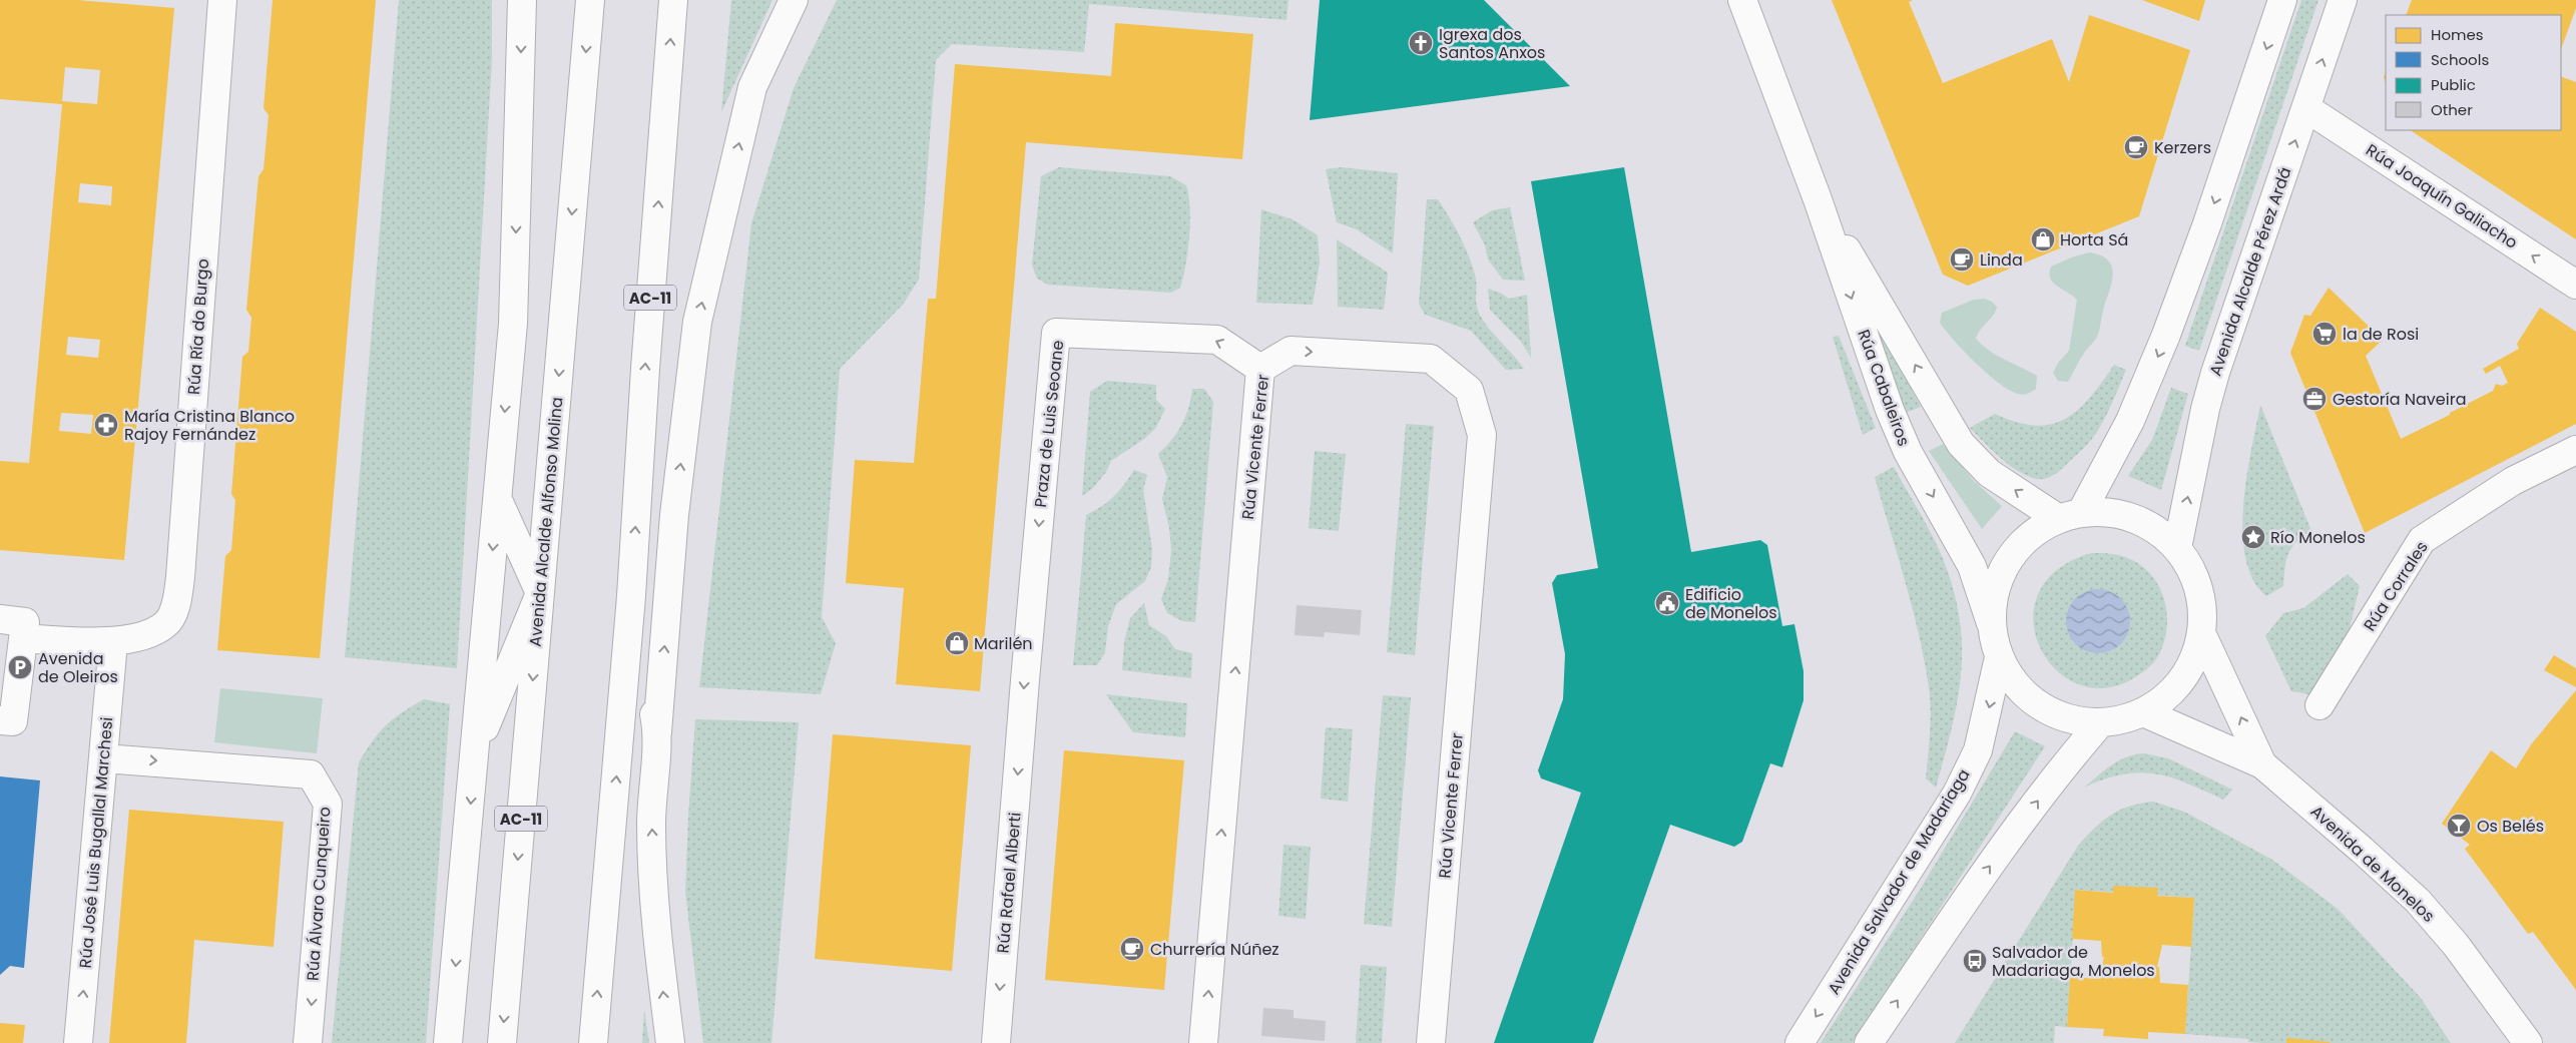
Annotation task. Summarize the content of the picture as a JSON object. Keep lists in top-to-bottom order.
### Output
{
  "streets": {
    "main road": [
      "Rúa Joaquín Galiacho",
      "Avenida Alcalde Pérez Ardá",
      "AC-11",
      "Rúa Ría do Burgo",
      "Rúa Cabaleiros",
      "Praza de Luis Seoane",
      "Rúa Vicente Ferrer",
      "Avenida Alcalde Alfonso Molina",
      "Rúa Corrales",
      "Rúa José Luis Bugallal Marchesi",
      "Avenida de Monelos",
      "Avenida Salvador de Madariaga",
      "Rúa Rafael Alberti",
      "Rúa Álvaro Cunqueiro"
    ]
  },
  "crossings": [
    ["Rúa Joaquín Galiacho", "Avenida Alcalde Pérez Ardá"],
    ["Rúa Ría do Burgo", "Rúa José Luis Bugallal Marchesi"],
    ["Rúa Cabaleiros", "Avenida Salvador de Madariaga"],
    ["Praza de Luis Seoane", "Rúa Vicente Ferrer"],
    ["Praza de Luis Seoane", "Rúa Rafael Alberti"],
    ["Rúa José Luis Bugallal Marchesi", "Rúa Álvaro Cunqueiro"]
  ],
  "one_way": ["Rúa Joaquín Galiacho", "Rúa José Luis Bugallal Marchesi", "Rúa Rafael Alberti"],
  "places": {
    "church": ["Igrexa dos Santos Anxos"],
    "cafe": ["Kerzers", "Linda", "Churrería Núñez"],
    "shop": ["Horta Sá", "Marilén"],
    "supermarket": ["la de Rosi"],
    "office": ["Gestoría Naveira"],
    "pharmacy": ["María Cristina Blanco Rajoy Fernández"],
    "place": ["Río Monelos"],
    "public building": ["Edificio de Monelos"],
    "parking": ["Avenida de Oleiros"],
    "bar": ["Os Belés"],
    "bus stop": ["Salvador de Madariaga, Monelos"]
  },
  "legend": [
    "Homes",
    "Schools",
    "Public",
    "Other"
  ]
}
